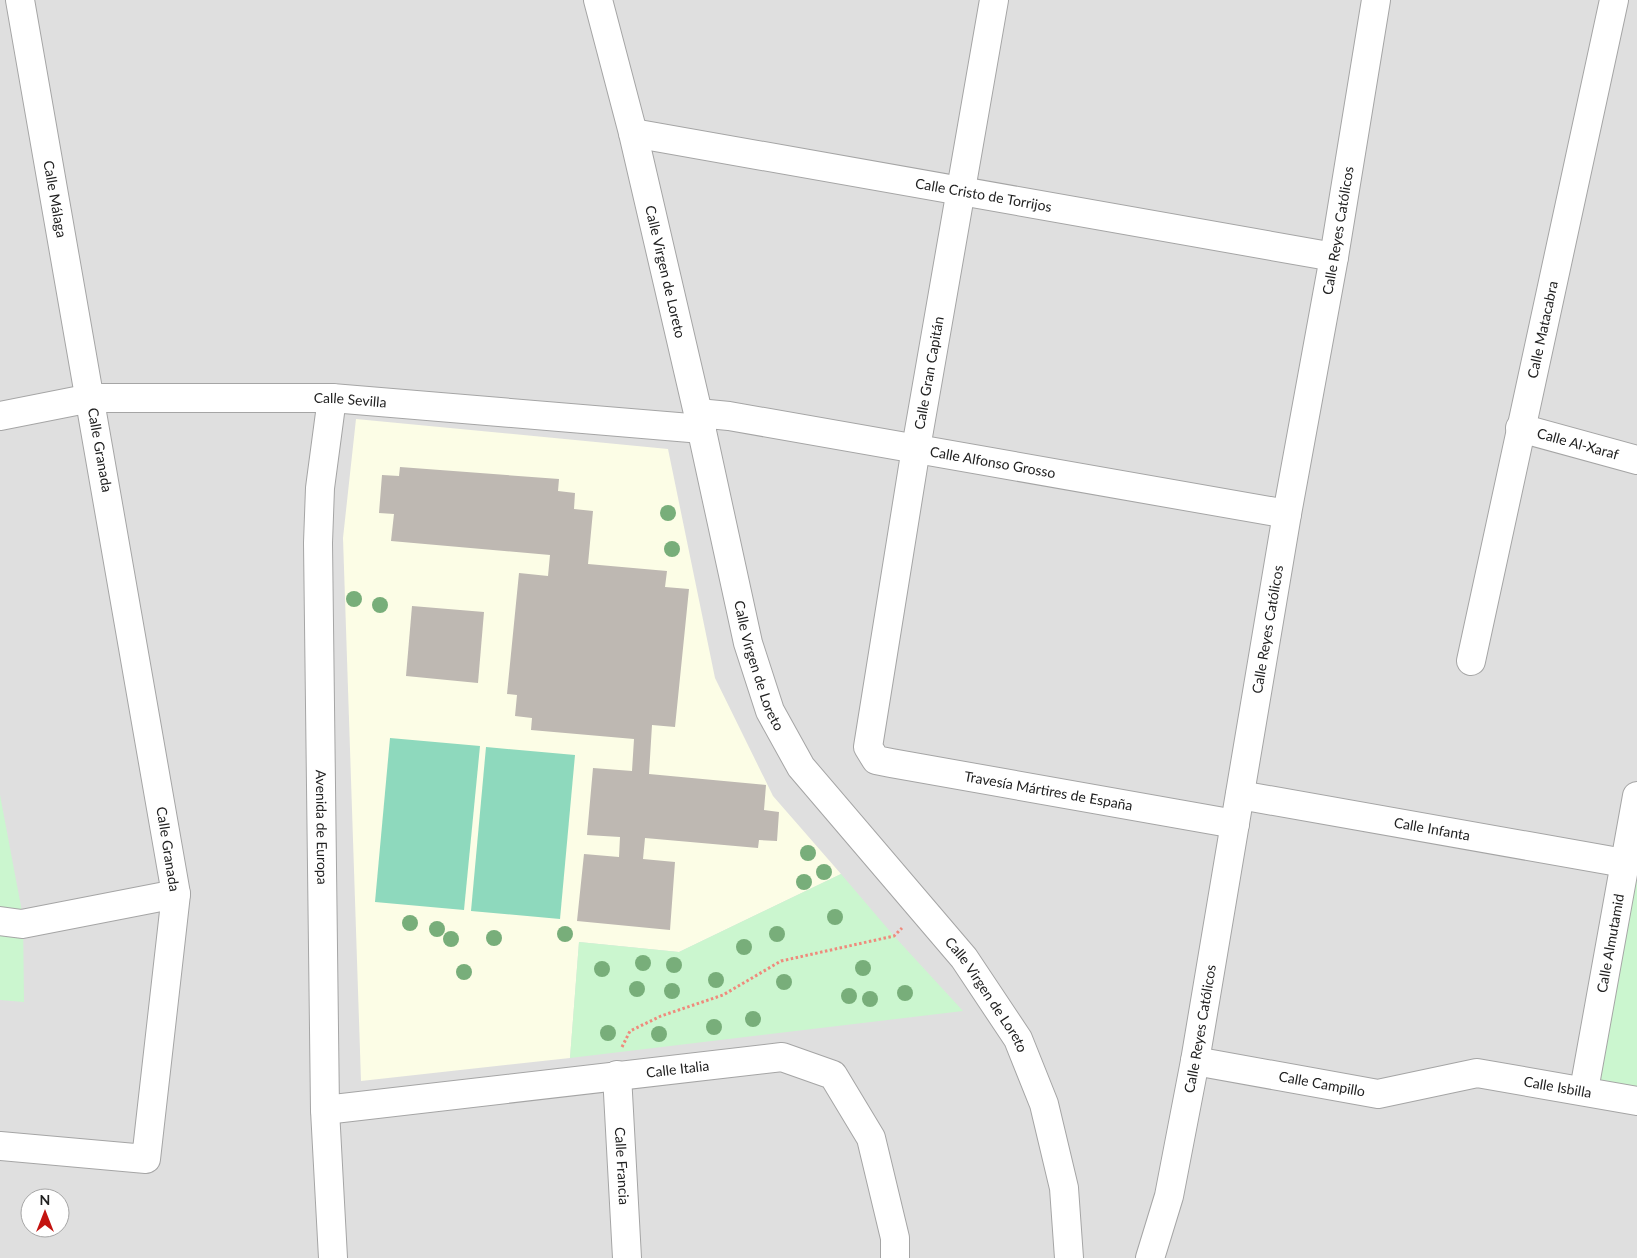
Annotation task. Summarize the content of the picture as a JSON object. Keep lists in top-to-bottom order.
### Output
{
  "streets": {
    "street": [
      "Calle Cristo de Torrijos",
      "Calle Málaga",
      "Calle Reyes Católicos",
      "Calle Virgen de Loreto",
      "Calle Matacabra",
      "Calle Gran Capitán",
      "Calle Sevilla",
      "Calle Al-Xaraf",
      "Calle Granada",
      "Calle Alfonso Grosso",
      "Travesía Mártires de España",
      "Avenida de Europa",
      "Calle Infanta",
      "Calle Almutamid",
      "Calle Italia",
      "Calle Campillo",
      "Calle Isbilla",
      "Calle Francia"
    ]
  },
  "crossings": [
    ["Calle Cristo de Torrijos", "Calle Reyes Católicos"],
    ["Calle Cristo de Torrijos", "Calle Virgen de Loreto"],
    ["Calle Cristo de Torrijos", "Calle Gran Capitán"],
    ["Calle Málaga", "Calle Sevilla"],
    ["Calle Málaga", "Calle Granada"],
    ["Calle Reyes Católicos", "Calle Alfonso Grosso"],
    ["Calle Reyes Católicos", "Travesía Mártires de España"],
    ["Calle Reyes Católicos", "Calle Infanta"],
    ["Calle Reyes Católicos", "Calle Campillo"],
    ["Calle Virgen de Loreto", "Calle Sevilla"],
    ["Calle Virgen de Loreto", "Calle Alfonso Grosso"],
    ["Calle Matacabra", "Calle Al-Xaraf"],
    ["Calle Gran Capitán", "Calle Alfonso Grosso"],
    ["Calle Gran Capitán", "Travesía Mártires de España"],
    ["Calle Sevilla", "Calle Granada"],
    ["Calle Sevilla", "Calle Alfonso Grosso"],
    ["Calle Sevilla", "Avenida de Europa"],
    ["Avenida de Europa", "Calle Italia"],
    ["Calle Infanta", "Calle Almutamid"],
    ["Calle Almutamid", "Calle Isbilla"],
    ["Calle Italia", "Calle Francia"],
    ["Calle Campillo", "Calle Isbilla"]
  ],
  "north": "top"
}
